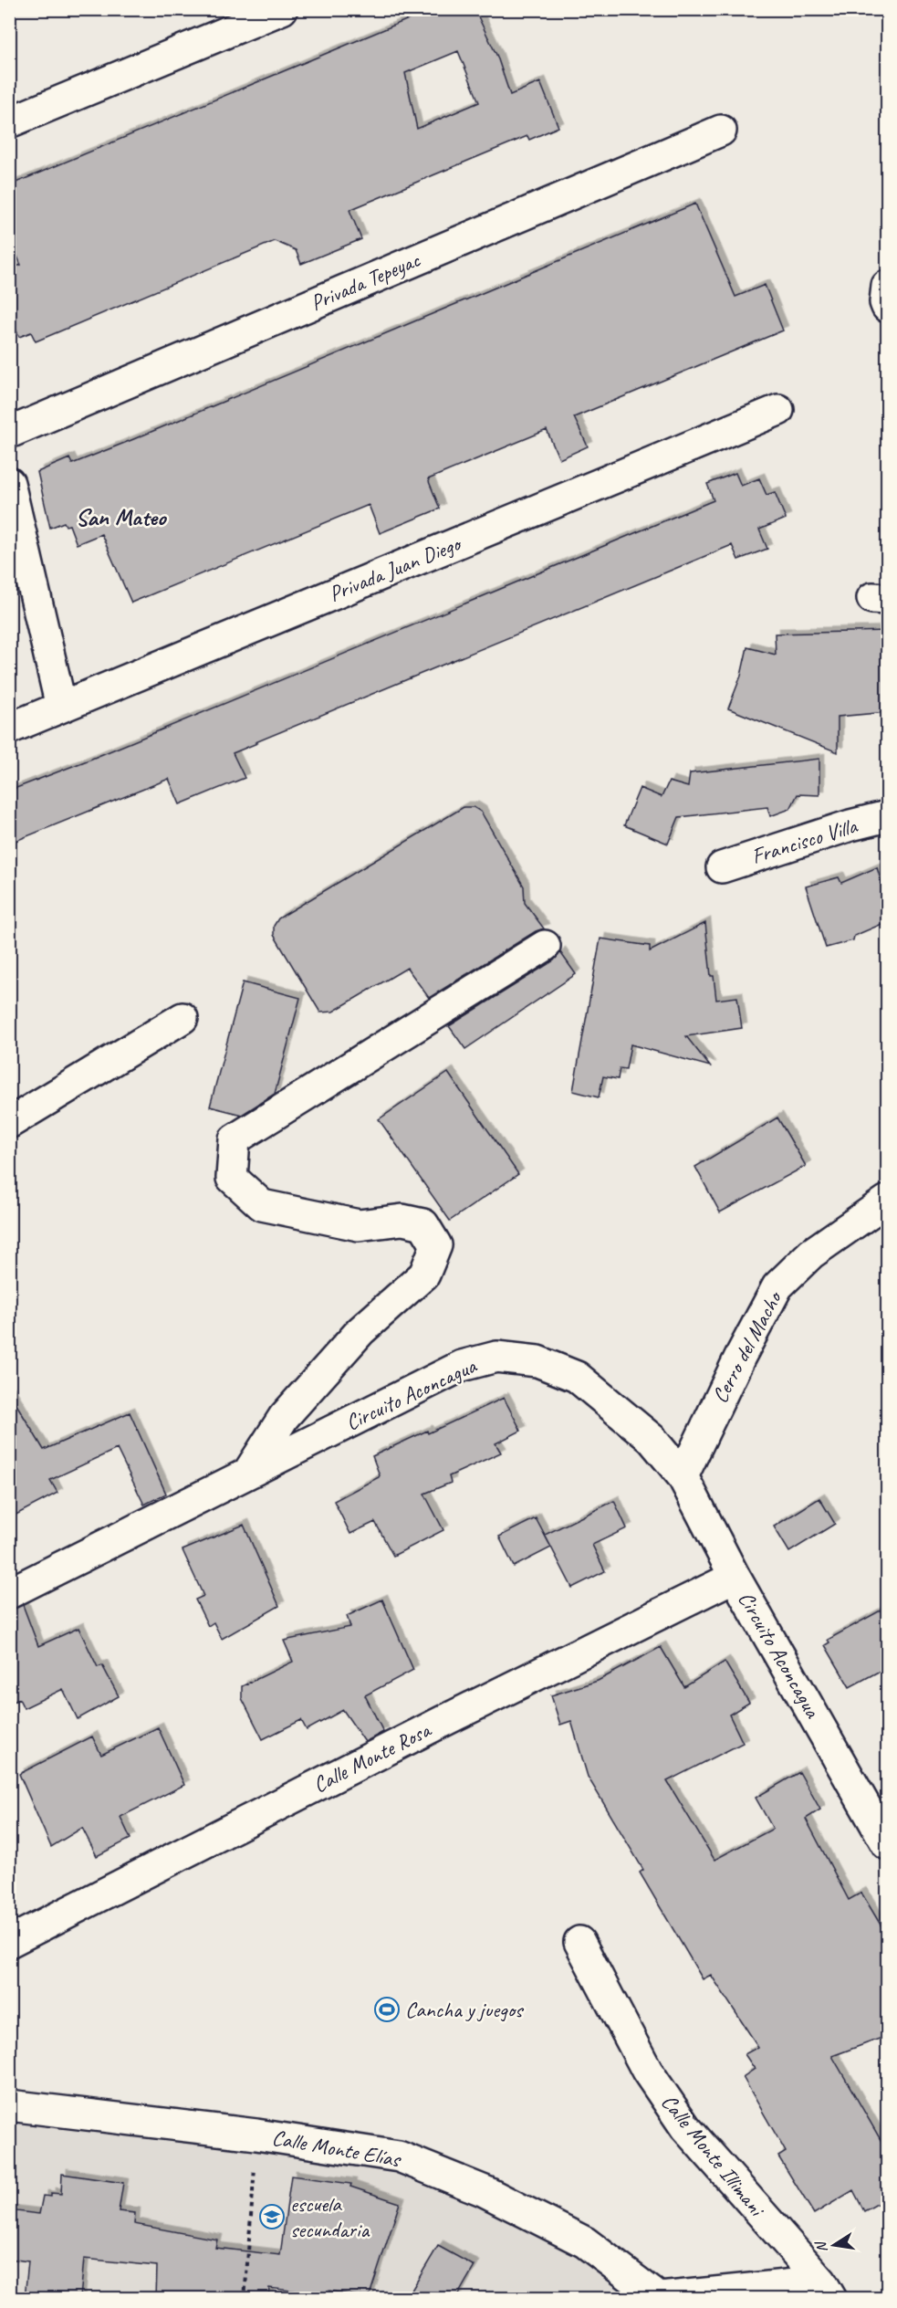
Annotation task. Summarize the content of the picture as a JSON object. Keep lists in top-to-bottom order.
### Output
{
  "streets": {
    "street": [
      "Privada Tepeyac",
      "Privada Juan Diego",
      "Francisco Villa",
      "Cerro del Macho",
      "Circuito Aconcagua",
      "Calle Monte Rosa",
      "Calle Monte Elías",
      "Calle Monte Illimani"
    ]
  },
  "crossings": [
    ["Cerro del Macho", "Circuito Aconcagua"],
    ["Circuito Aconcagua", "Calle Monte Rosa"]
  ],
  "districts": ["San Mateo"],
  "places": {
    "sports": ["Cancha y juegos"],
    "school or university": ["escuela secundaria"]
  },
  "north": "left"
}
